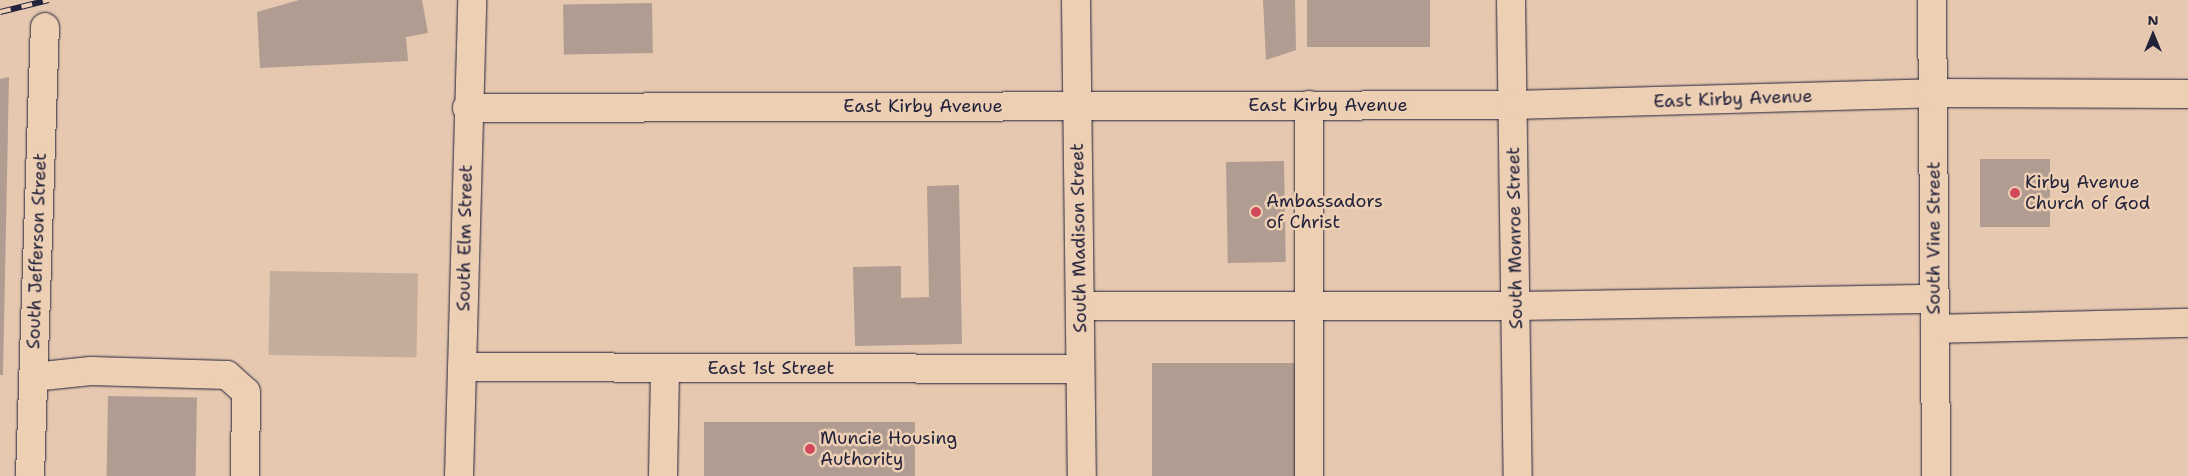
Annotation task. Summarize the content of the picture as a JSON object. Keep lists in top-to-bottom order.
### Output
{
  "streets": {
    "street": [
      "East Kirby Avenue",
      "South Elm Street",
      "South Madison Street",
      "South Monroe Street",
      "South Vine Street",
      "South Jefferson Street",
      "East 1st Street"
    ]
  },
  "crossings": [
    ["East Kirby Avenue", "South Elm Street"],
    ["East Kirby Avenue", "South Madison Street"],
    ["East Kirby Avenue", "South Monroe Street"],
    ["East Kirby Avenue", "South Vine Street"],
    ["South Elm Street", "East 1st Street"],
    ["South Madison Street", "East 1st Street"]
  ],
  "places": ["Kirby Avenue Church of God", "Ambassadors of Christ", "Muncie Housing Authority"],
  "north": "top"
}
